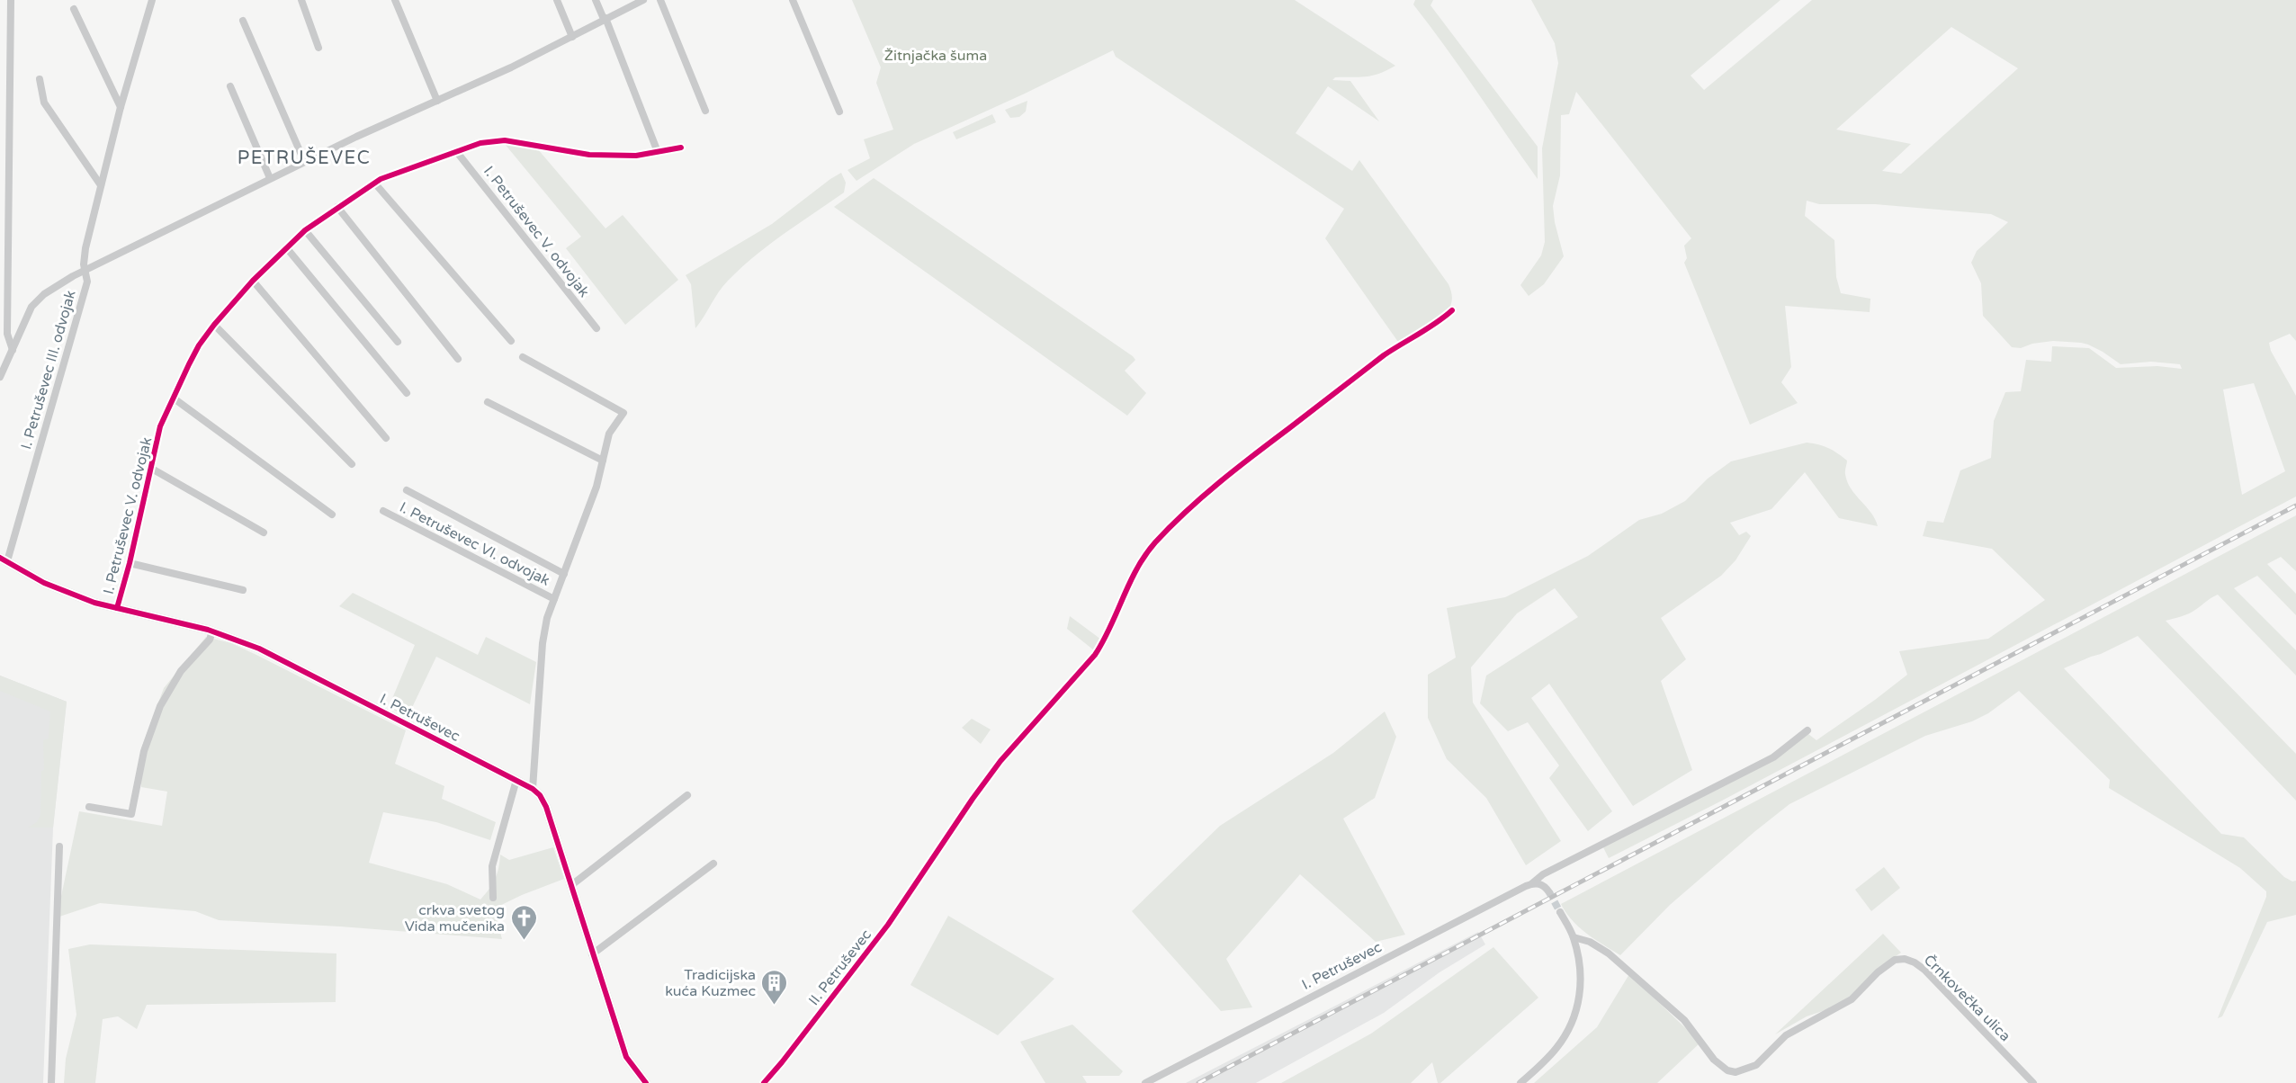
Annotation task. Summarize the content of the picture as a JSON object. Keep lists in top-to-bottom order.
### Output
{
  "streets": {
    "street": [
      "I. Petruševec V. odvojak",
      "I. Petruševec III. odvojak",
      "I. Petruševec VI. odvojak",
      "I. Petruševec",
      "II. Petruševec",
      "Črnkovečka ulica"
    ]
  },
  "crossings": [
    ["I. Petruševec V. odvojak", "I. Petruševec"],
    ["I. Petruševec III. odvojak", "I. Petruševec"],
    ["I. Petruševec VI. odvojak", "I. Petruševec"]
  ],
  "districts": ["PETRUŠEVEC"],
  "parks": ["Žitnjačka šuma"],
  "places": {
    "church": ["crkva svetog Vida mučenika"],
    "building": ["Tradicijska kuća Kuzmec"]
  }
}
